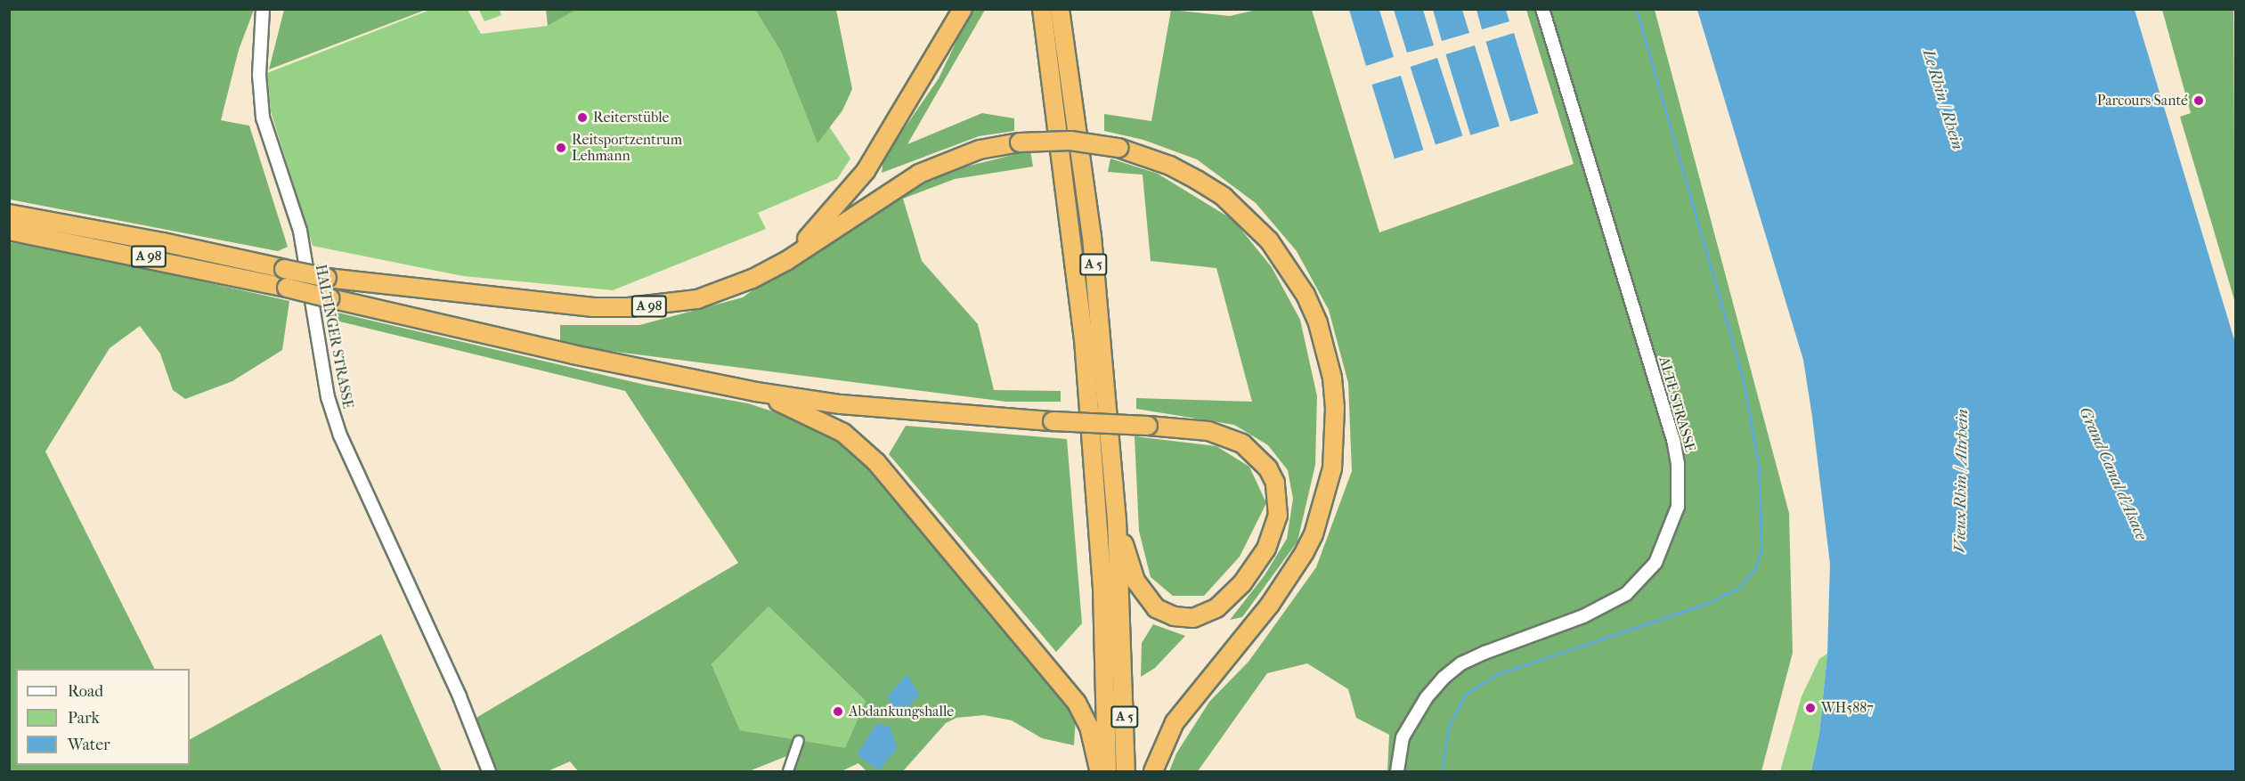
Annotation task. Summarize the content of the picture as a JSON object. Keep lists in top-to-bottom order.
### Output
{
  "streets": {
    "highway": ["A 98", "A 5"],
    "street": ["HALTINGER STRASSE", "ALTE STRASSE"]
  },
  "water": ["Le Rhin / Rhein", "Grand Canal d'Alsace", "Vieux Rhin / Altrhein"],
  "places": [
    "Parcours Santé",
    "Reiterstüble",
    "Reitsportzentrum Lehmann",
    "WH5887",
    "Abdankungshalle"
  ],
  "legend": ["Road", "Park", "Water"]
}
